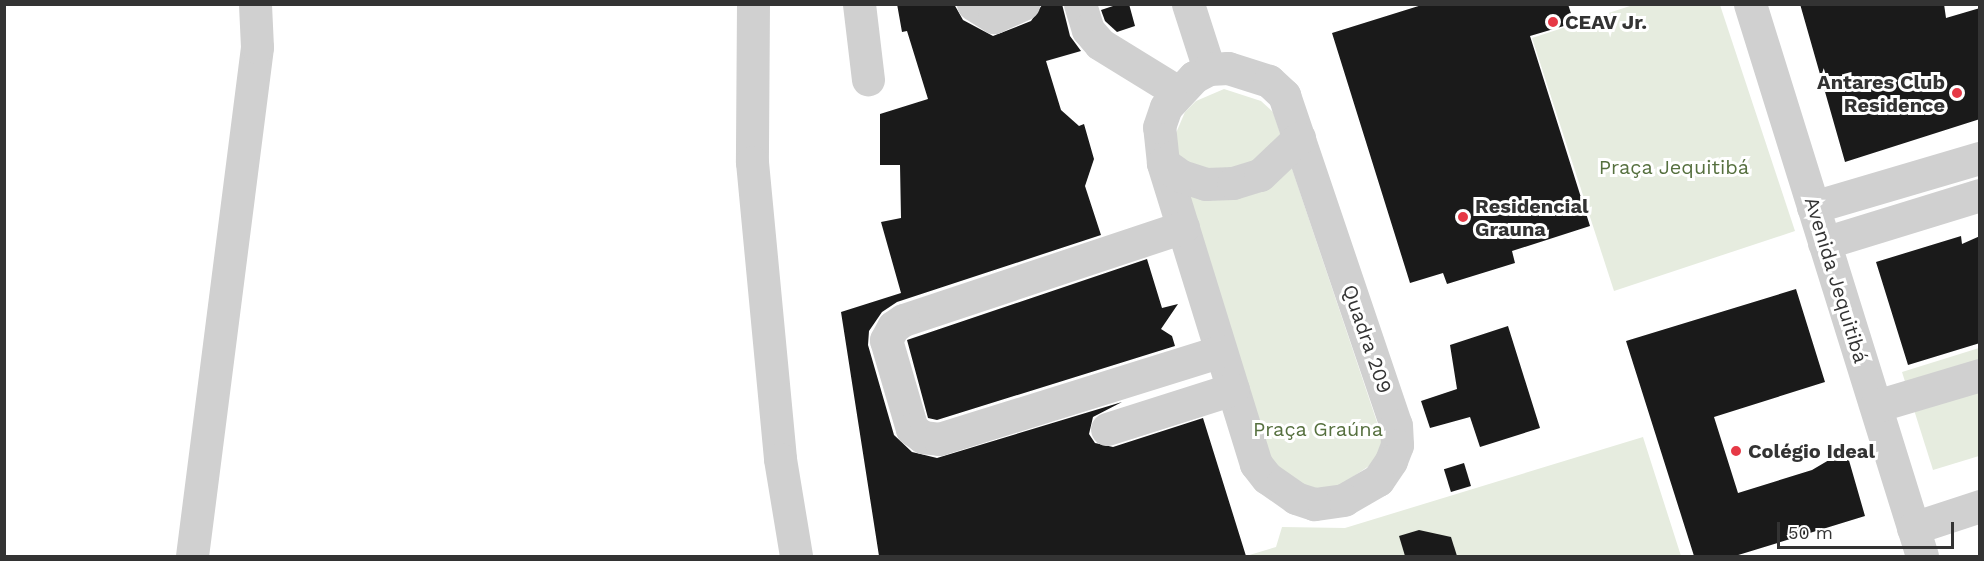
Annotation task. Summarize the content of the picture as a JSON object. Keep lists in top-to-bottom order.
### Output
{
  "streets": {
    "street": ["Avenida Jequitibá", "Quadra 209"]
  },
  "parks": ["Praça Jequitibá", "Praça Graúna"],
  "places": [
    "CEAV Jr.",
    "Antares Club Residence",
    "Residencial Grauna",
    "Colégio Ideal"
  ],
  "scale_bar": "50 m"
}
